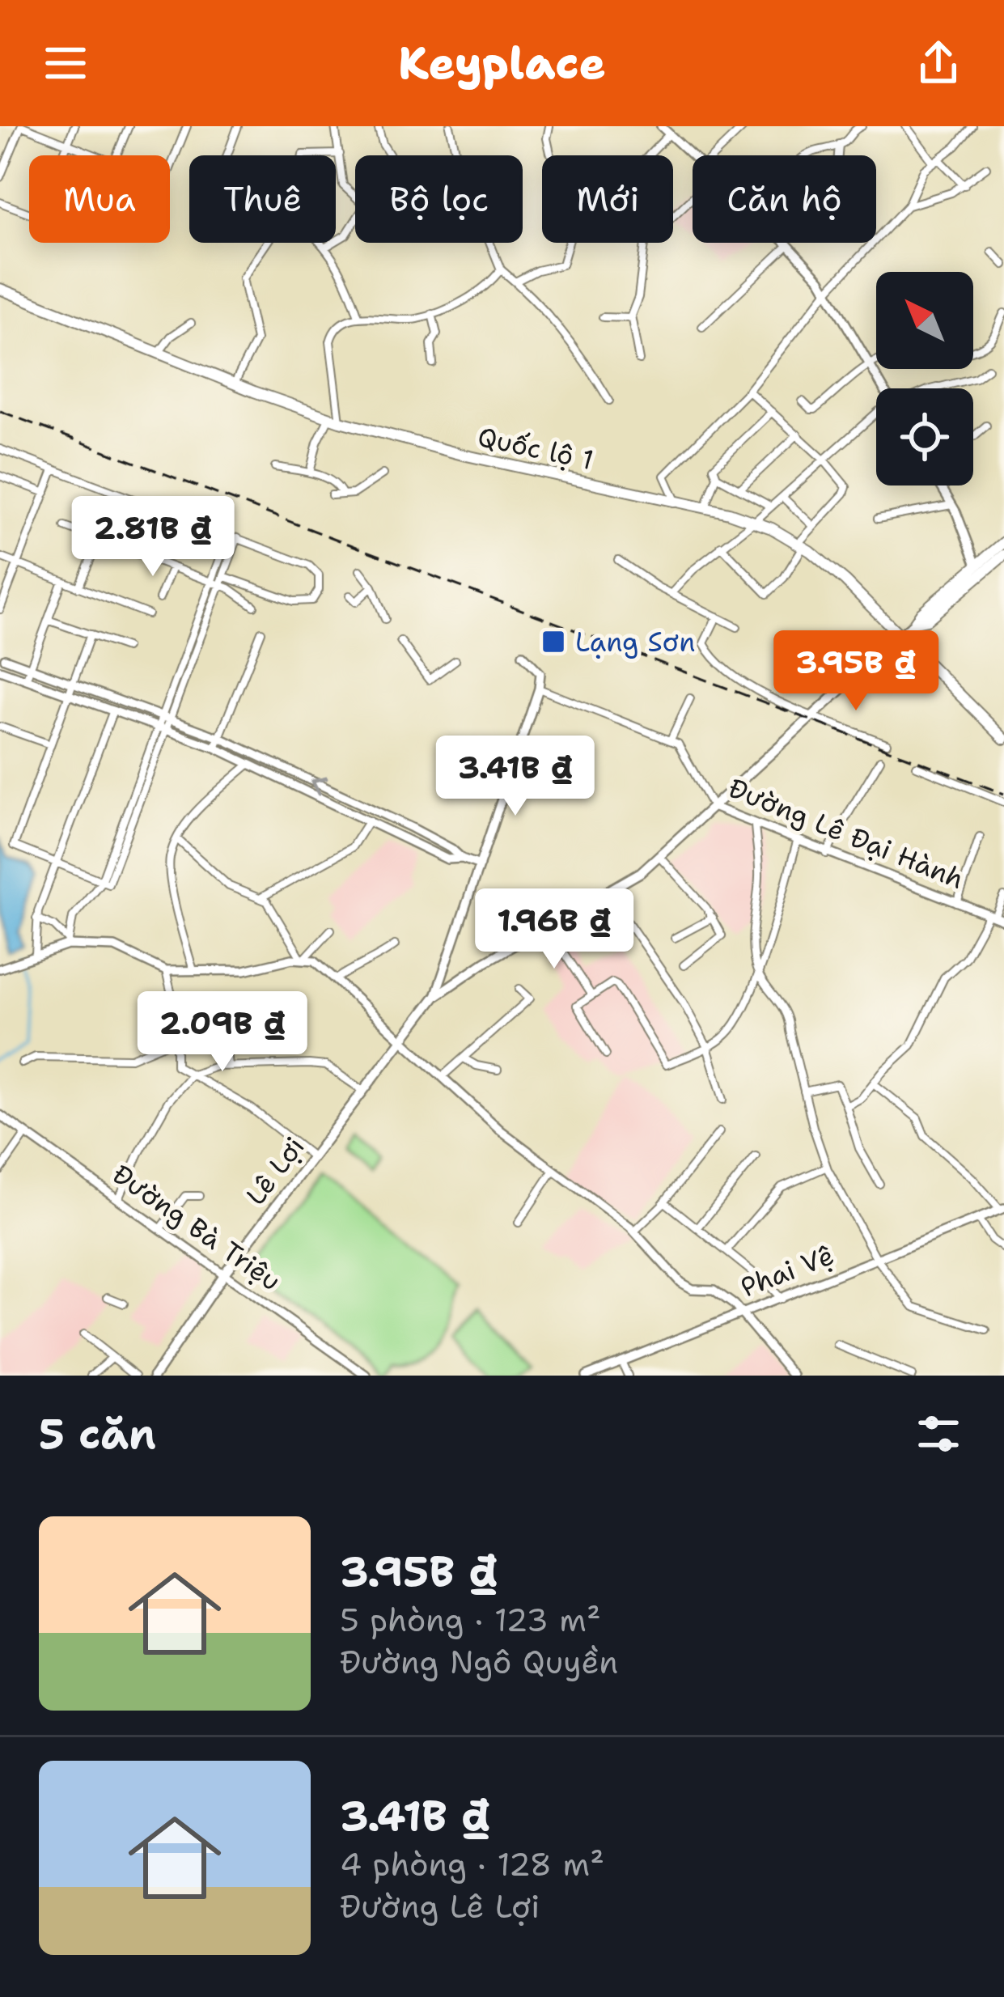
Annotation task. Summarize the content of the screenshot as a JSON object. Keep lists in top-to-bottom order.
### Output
{
  "streets": {
    "highway": ["Quốc lộ 1"],
    "main road": ["Lê Lợi"],
    "street": ["Đường Lê Đại Hành", "Đường Bà Triệu", "Phai Vệ"]
  },
  "crossings": [
    ["Quốc lộ 1", "Lê Lợi"],
    ["Đường Lê Đại Hành", "Lê Lợi"],
    ["Lê Lợi", "Đường Bà Triệu"]
  ],
  "places": {
    "transit": ["Lạng Sơn"]
  },
  "north": "top left",
  "page": {
    "header": "Keyplace",
    "chip": [
      "Mua",
      "Thuê",
      "Bộ lọc",
      "Mới",
      "Căn hộ"
    ],
    "price": [
      "2.81B ₫",
      "3.95B ₫",
      "3.41B ₫",
      "1.96B ₫",
      "2.09B ₫"
    ],
    "heading": "5 căn",
    "list": [
      {
        "name": "3.95B ₫",
        "note": "5 phòng · 123 m² · Đường Ngô Quyền"
      },
      {
        "name": "3.41B ₫",
        "note": "4 phòng · 128 m² · Đường Lê Lợi"
      }
    ]
  }
}
